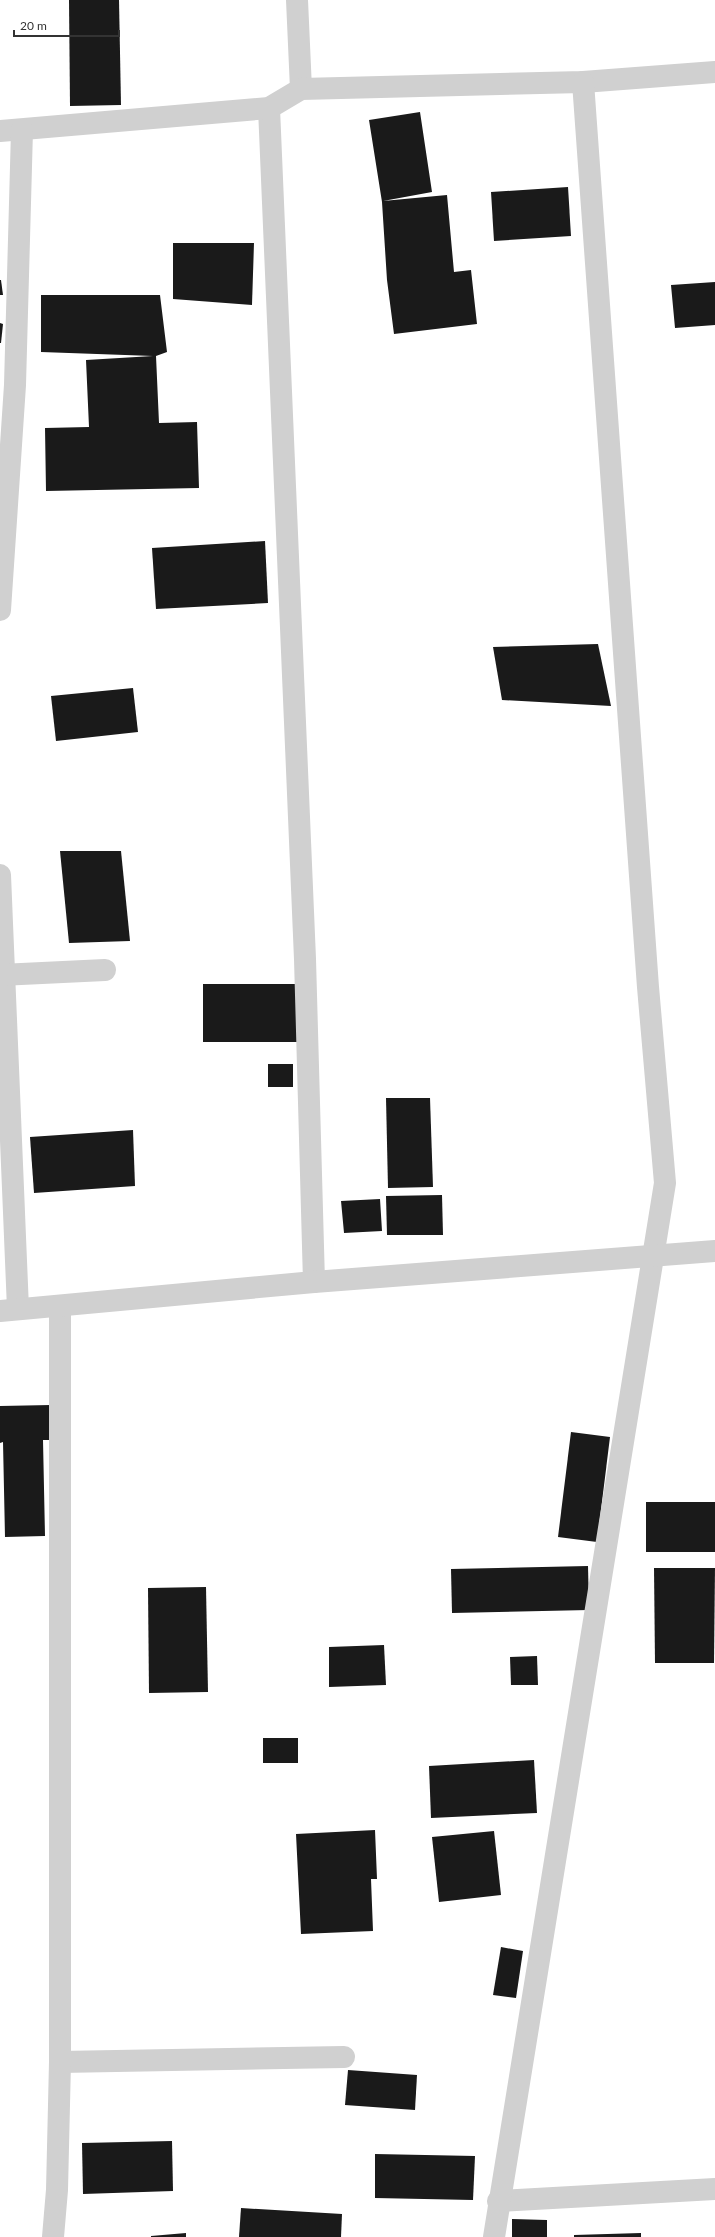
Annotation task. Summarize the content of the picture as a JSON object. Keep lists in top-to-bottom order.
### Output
{
  "scale_bar": "20 m"
}
